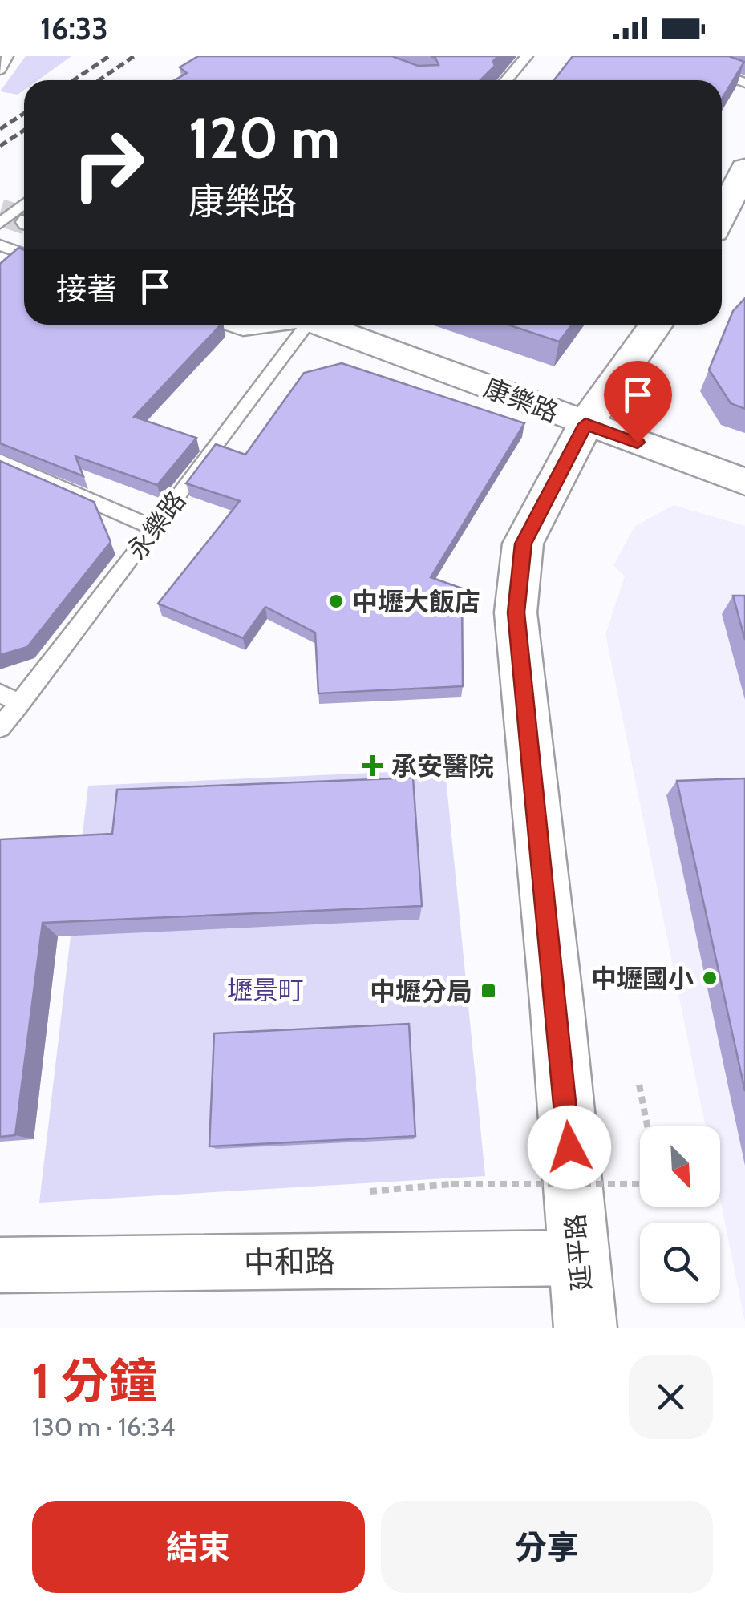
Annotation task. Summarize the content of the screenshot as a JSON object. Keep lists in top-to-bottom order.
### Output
{
  "streets": {
    "main road": ["延平路"],
    "street": ["康樂路", "中和路"],
    "lane": ["永樂路"]
  },
  "crossings": [
    ["康樂路", "延平路"],
    ["延平路", "中和路"]
  ],
  "parks": ["壢景町"],
  "places": {
    "other": ["中壢大飯店", "中壢國小"],
    "health": ["承安醫院"],
    "transit": ["中壢分局"]
  },
  "north": "bottom right",
  "page": {
    "status": "16:33",
    "turn": ["120 m", "康樂路"],
    "then": "接著",
    "heading": ["1 分鐘", "130 m · 16:34"],
    "buttons": ["結束", "分享"]
  }
}
